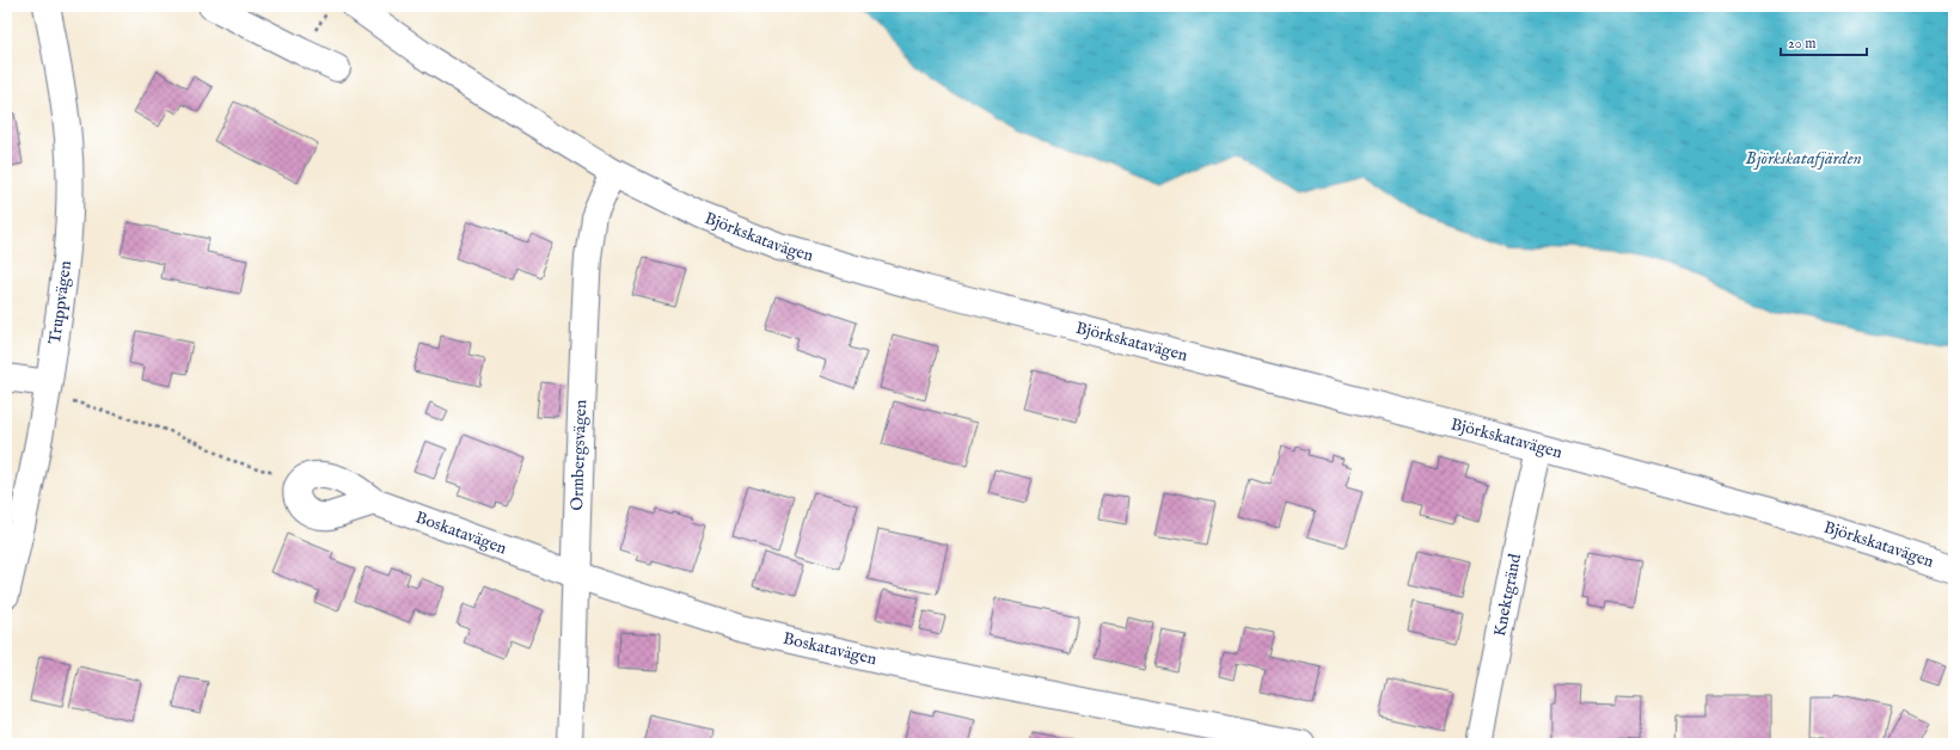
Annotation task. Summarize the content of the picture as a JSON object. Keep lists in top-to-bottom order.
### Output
{
  "streets": {
    "street": [
      "Björkskatavägen",
      "Truppvägen",
      "Ormbergsvägen",
      "Boskatavägen",
      "Knektgränd"
    ]
  },
  "crossings": [
    ["Björkskatavägen", "Ormbergsvägen"],
    ["Björkskatavägen", "Knektgränd"],
    ["Ormbergsvägen", "Boskatavägen"]
  ],
  "water": ["Björkskatafjärden"],
  "scale_bar": "20 m"
}
